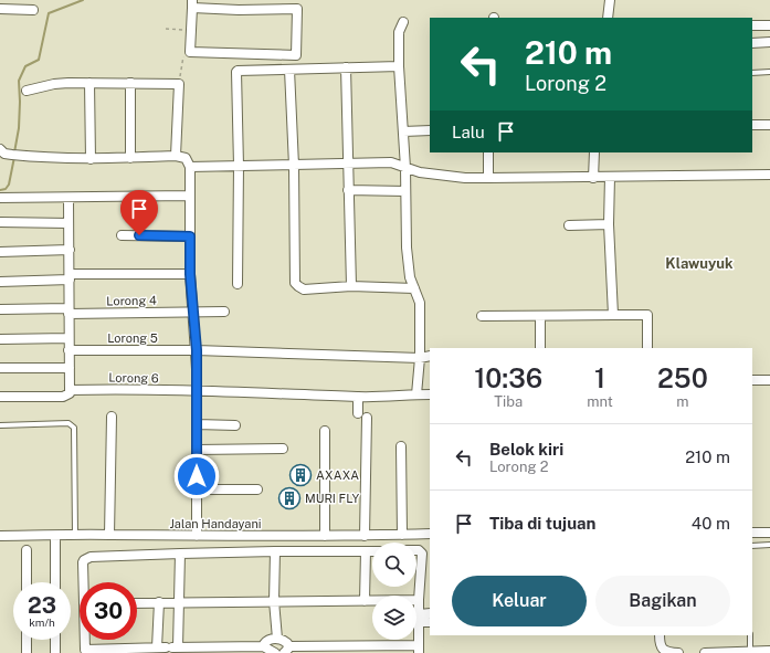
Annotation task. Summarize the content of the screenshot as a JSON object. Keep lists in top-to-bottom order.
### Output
{
  "streets": {
    "street": [
      "Lorong 4",
      "Lorong 5",
      "Lorong 6",
      "Jalan Handayani"
    ]
  },
  "districts": ["Klawuyuk"],
  "places": {
    "building": ["AXAXA", "MURI FLY"]
  },
  "page": {
    "turn": ["210 m", "Lorong 2"],
    "then": "Lalu",
    "eta": [
      "10:36",
      "Tiba",
      "1",
      "mnt",
      "250",
      "m"
    ],
    "list": [
      {
        "name": "Belok kiri",
        "note": "Lorong 2",
        "value": "210 m"
      },
      {
        "name": "Tiba di tujuan",
        "value": "40 m"
      }
    ],
    "buttons": ["Keluar", "Bagikan"],
    "speed": "23 km/h",
    "limit": "30"
  }
}
